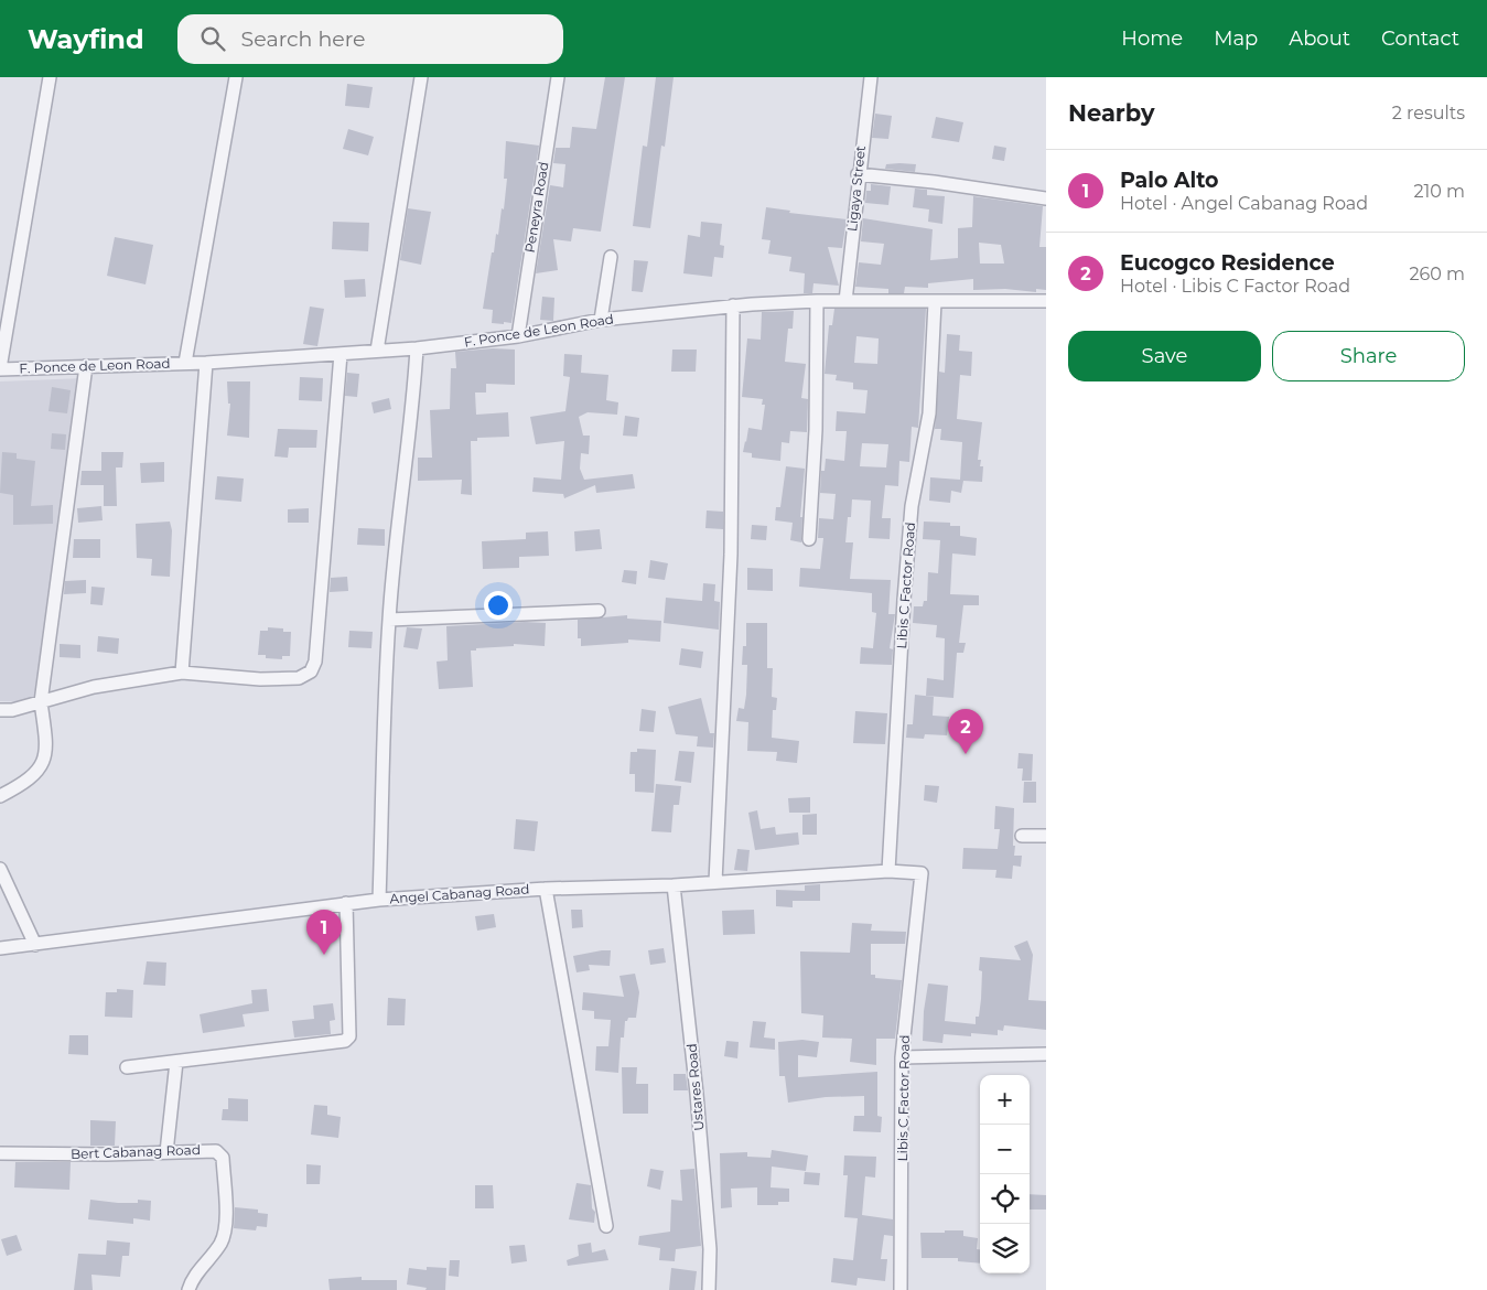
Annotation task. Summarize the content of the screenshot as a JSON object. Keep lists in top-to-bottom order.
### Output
{
  "streets": {
    "street": [
      "Ligaya Street",
      "Peneyra Road",
      "F. Ponce de Leon Road",
      "Libis C Factor Road",
      "Angel Cabanag Road",
      "Ustares Road",
      "Bert Cabanag Road"
    ]
  },
  "crossings": [
    ["Ligaya Street", "F. Ponce de Leon Road"],
    ["Peneyra Road", "F. Ponce de Leon Road"],
    ["F. Ponce de Leon Road", "Libis C Factor Road"],
    ["Libis C Factor Road", "Angel Cabanag Road"],
    ["Angel Cabanag Road", "Ustares Road"]
  ],
  "page": {
    "header": "Wayfind",
    "search": "Search here",
    "nav": [
      "Home",
      "Map",
      "About",
      "Contact"
    ],
    "heading": ["Nearby", "2 results"],
    "list": [
      {
        "mark": "1",
        "name": "Palo Alto",
        "note": "Hotel · Angel Cabanag Road",
        "value": "210 m"
      },
      {
        "mark": "2",
        "name": "Eucogco Residence",
        "note": "Hotel · Libis C Factor Road",
        "value": "260 m"
      }
    ],
    "buttons": ["Save", "Share"],
    "pins": ["2", "1"],
    "map_buttons": ["+", "−"]
  }
}
